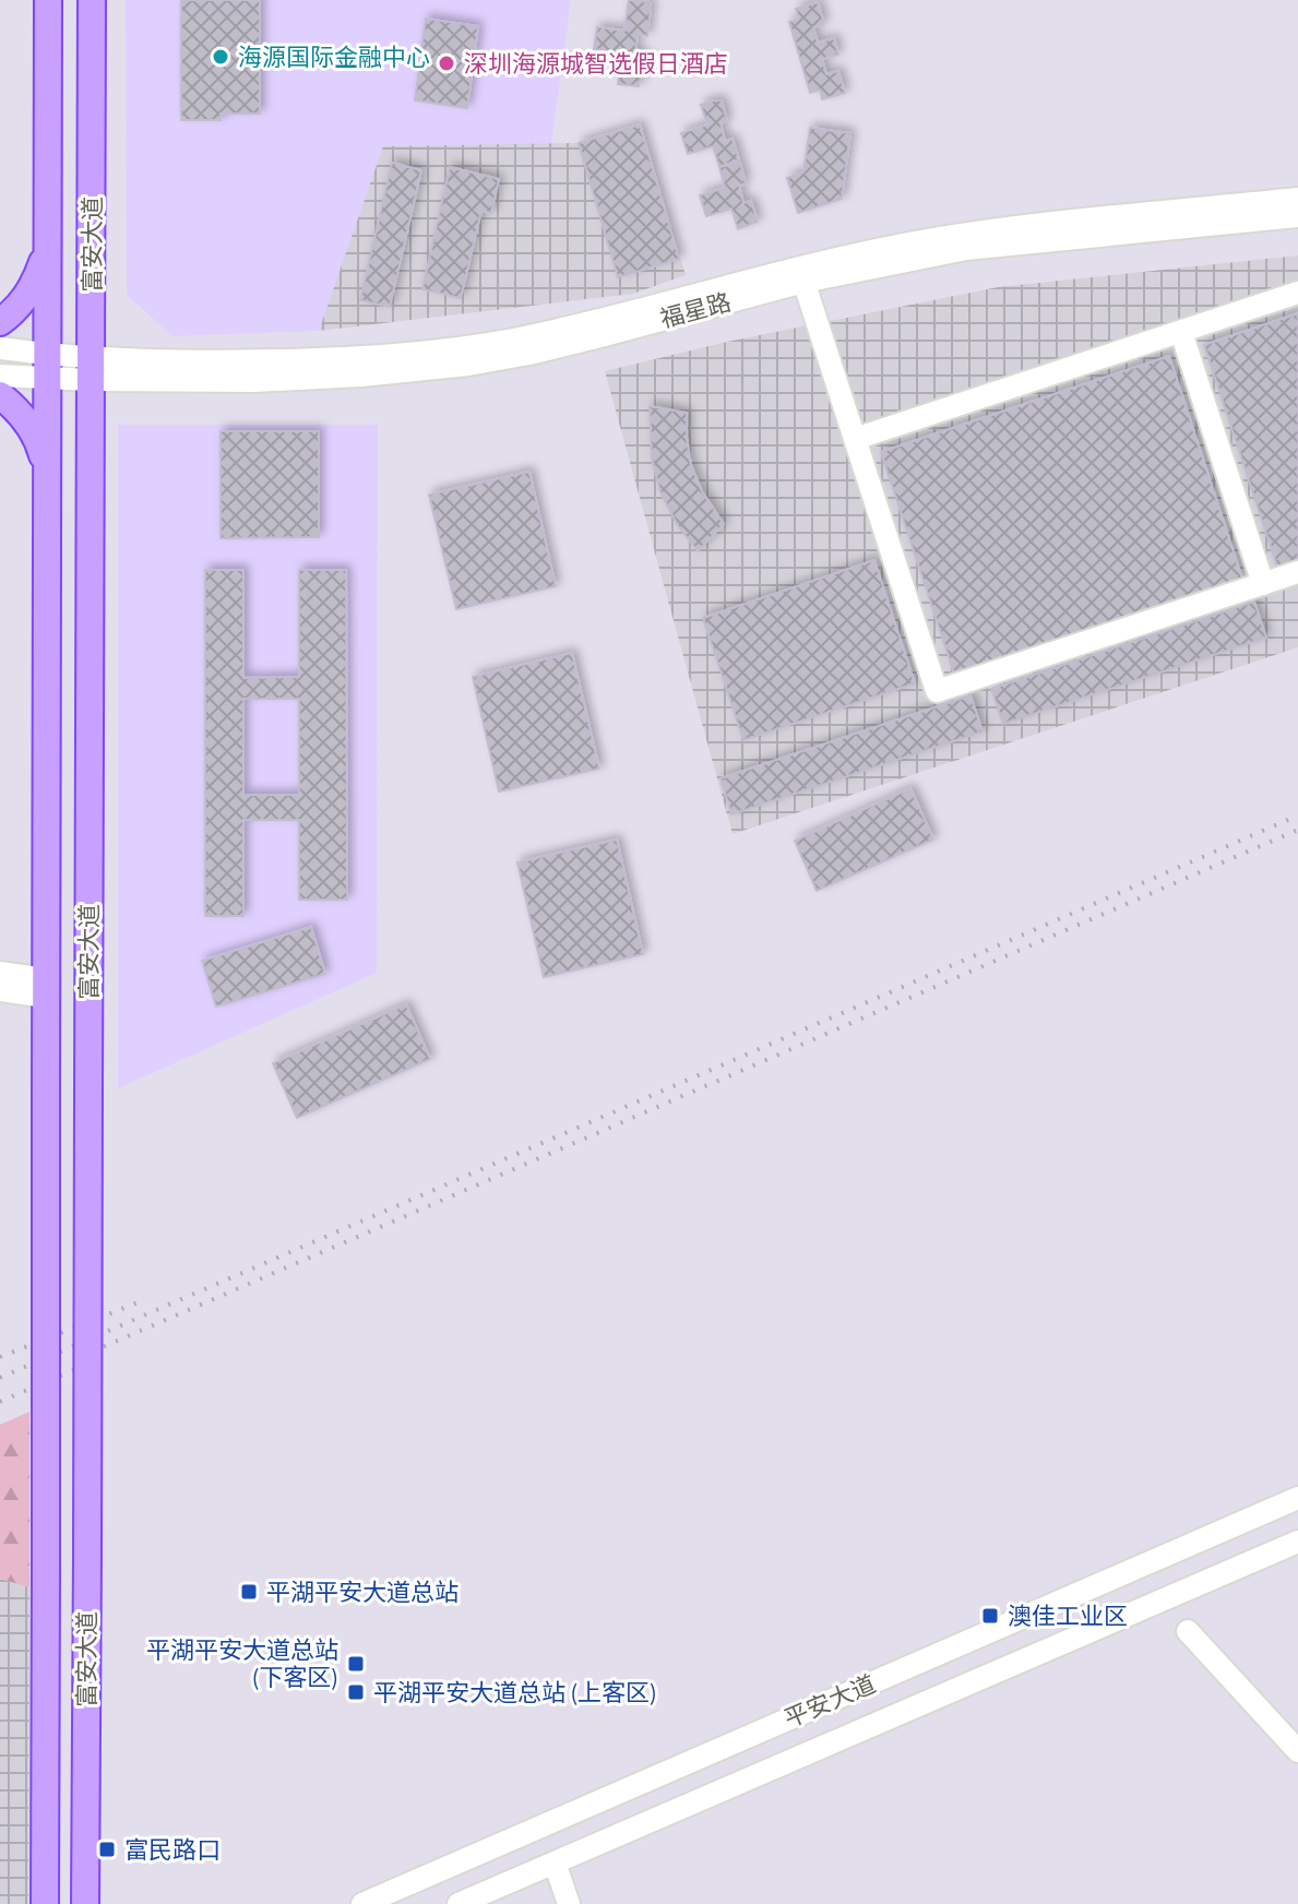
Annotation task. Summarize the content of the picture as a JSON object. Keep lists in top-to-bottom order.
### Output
{
  "streets": {
    "main road": ["富安大道"],
    "street": ["福星路", "平安大道"]
  },
  "crossings": [
    ["富安大道", "福星路"]
  ],
  "places": {
    "other": ["海源国际金融中心", "深圳海源城智选假日酒店"],
    "transit": [
      "平湖平安大道总站",
      "澳佳工业区",
      "平湖平安大道总站 (下客区)",
      "平湖平安大道总站 (上客区)",
      "富民路口"
    ]
  }
}
